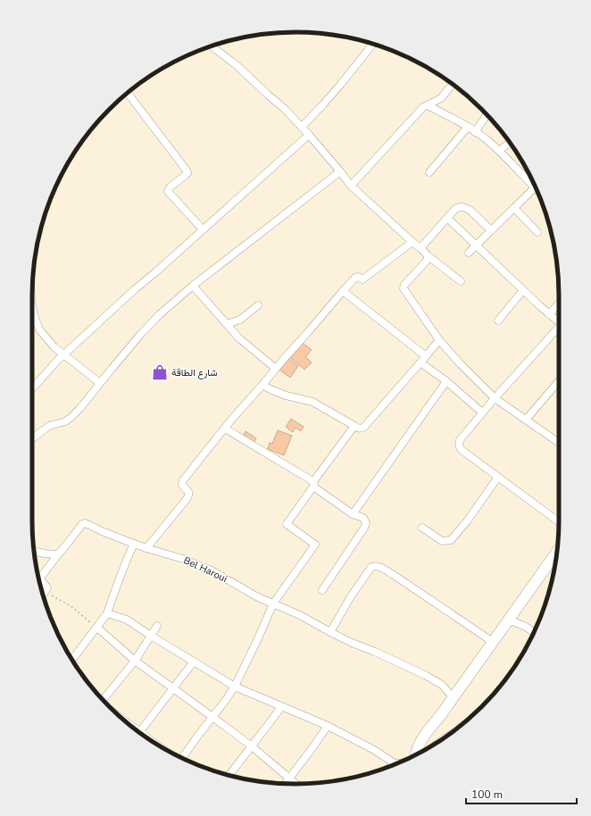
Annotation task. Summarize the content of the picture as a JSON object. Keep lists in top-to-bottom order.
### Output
{
  "streets": {
    "street": ["Bel Haroui"]
  },
  "places": {
    "shop": ["شارع الطاقة"]
  },
  "scale_bar": "100 m"
}
